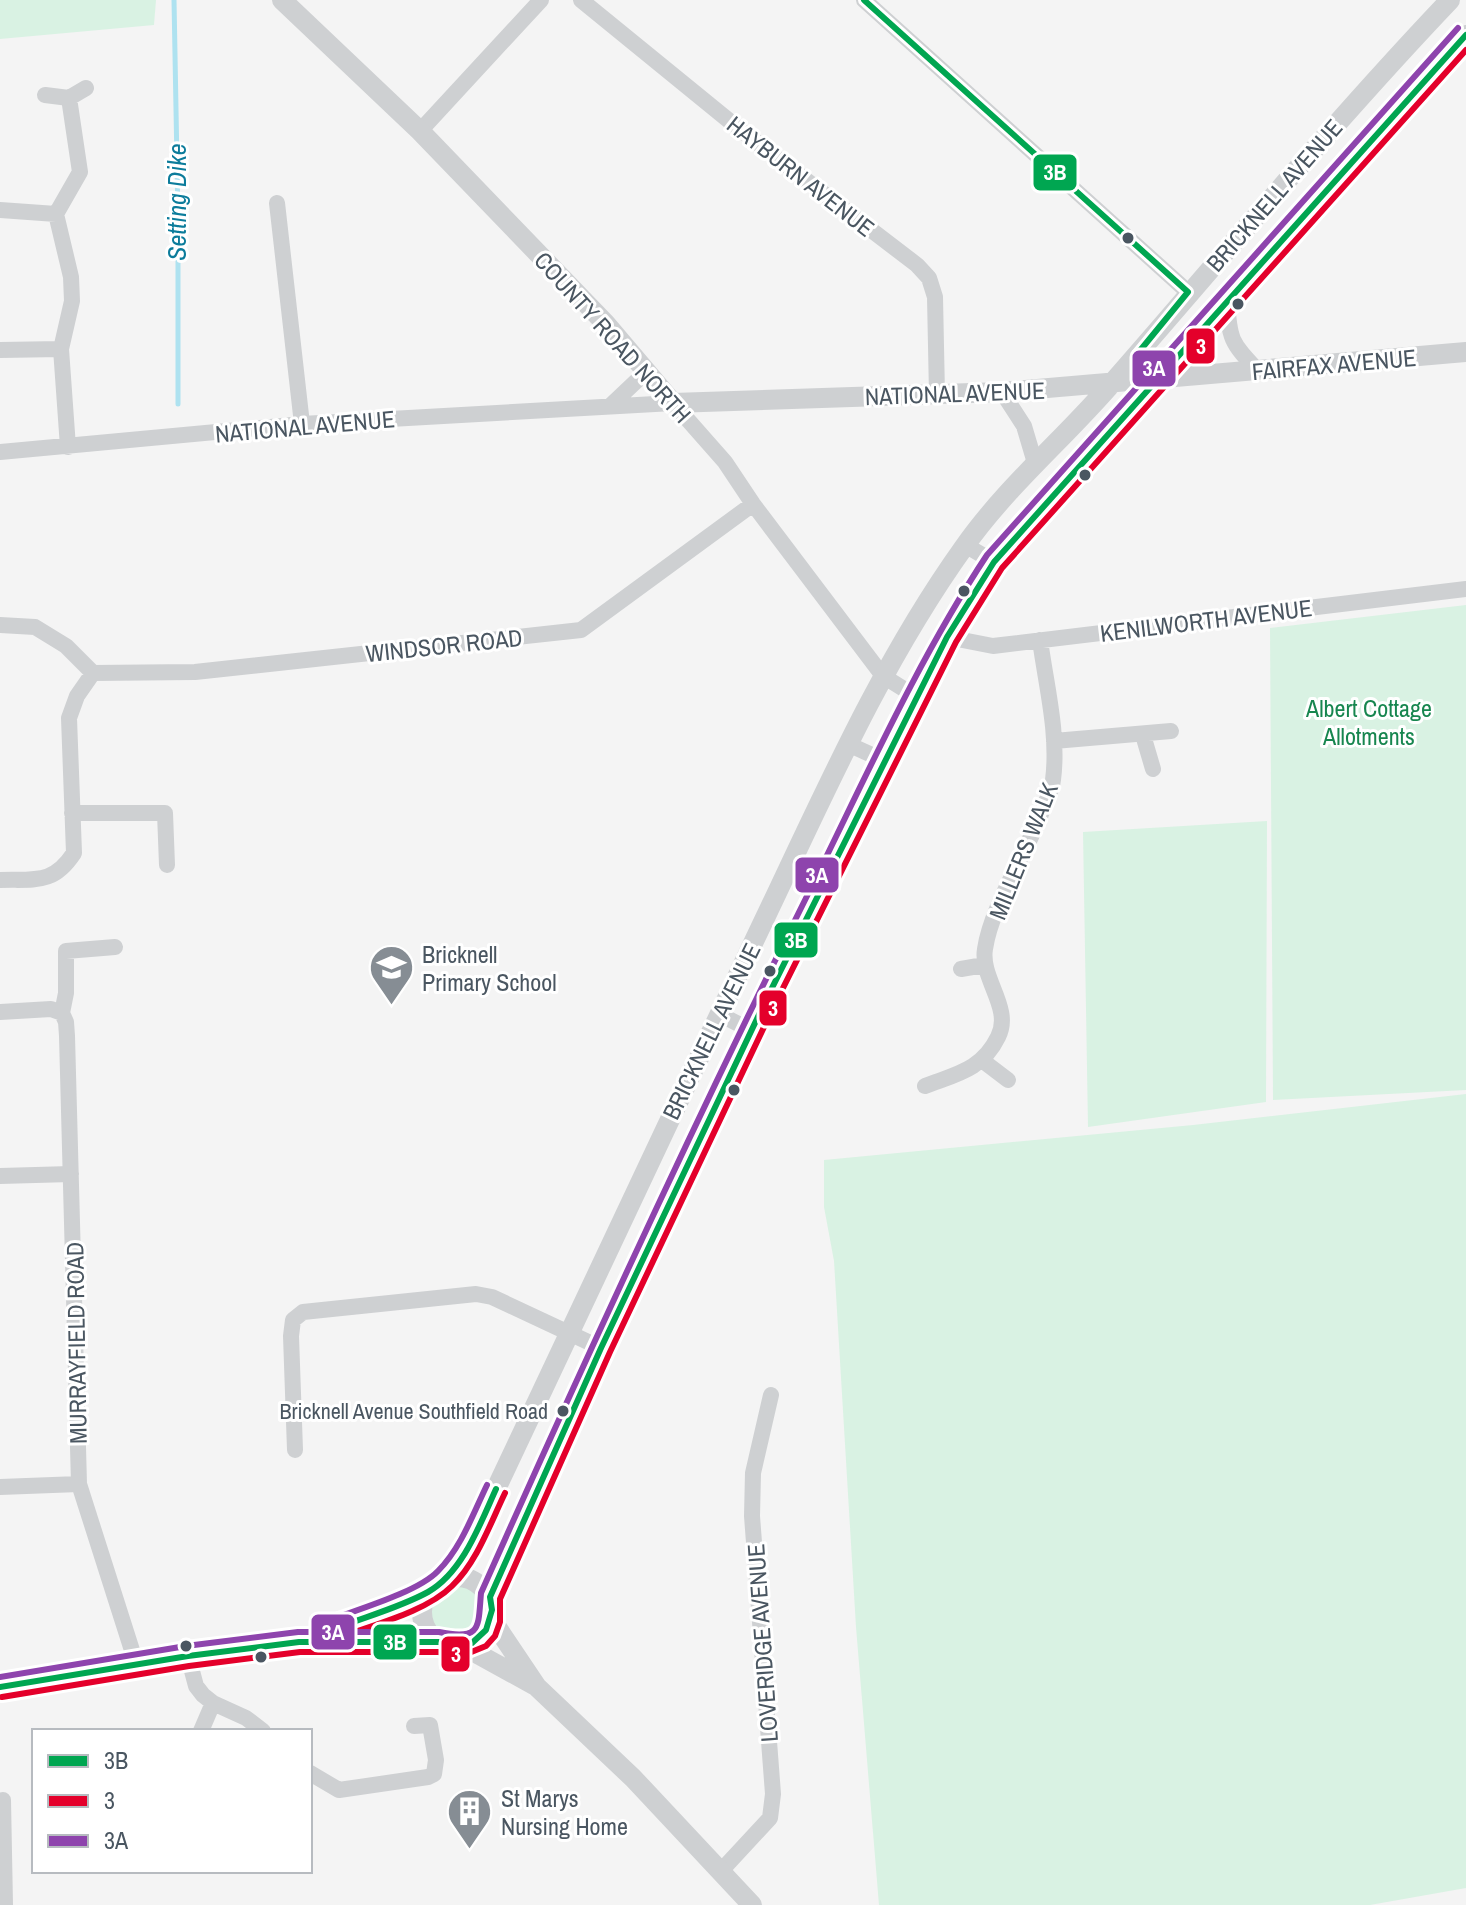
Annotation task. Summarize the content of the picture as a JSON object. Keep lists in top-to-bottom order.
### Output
{
  "streets": {
    "street": [
      "HAYBURN AVENUE",
      "BRICKNELL AVENUE",
      "COUNTY ROAD NORTH",
      "FAIRFAX AVENUE",
      "NATIONAL AVENUE",
      "KENILWORTH AVENUE",
      "WINDSOR ROAD",
      "MILLERS WALK",
      "MURRAYFIELD ROAD",
      "LOVERIDGE AVENUE"
    ]
  },
  "crossings": [
    ["HAYBURN AVENUE", "NATIONAL AVENUE"],
    ["BRICKNELL AVENUE", "COUNTY ROAD NORTH"],
    ["BRICKNELL AVENUE", "FAIRFAX AVENUE"],
    ["BRICKNELL AVENUE", "NATIONAL AVENUE"],
    ["BRICKNELL AVENUE", "KENILWORTH AVENUE"],
    ["COUNTY ROAD NORTH", "NATIONAL AVENUE"],
    ["COUNTY ROAD NORTH", "WINDSOR ROAD"],
    ["FAIRFAX AVENUE", "NATIONAL AVENUE"],
    ["KENILWORTH AVENUE", "MILLERS WALK"]
  ],
  "water": ["Setting Dike"],
  "parks": ["Albert Cottage Allotments"],
  "places": {
    "school or university": ["Bricknell Primary School"],
    "other": ["Bricknell Avenue Southfield Road"],
    "building": ["St Marys Nursing Home"]
  },
  "lines": ["transit line 3B", "transit line 3A", "transit line 3"],
  "legend": ["3B", "3", "3A"]
}
